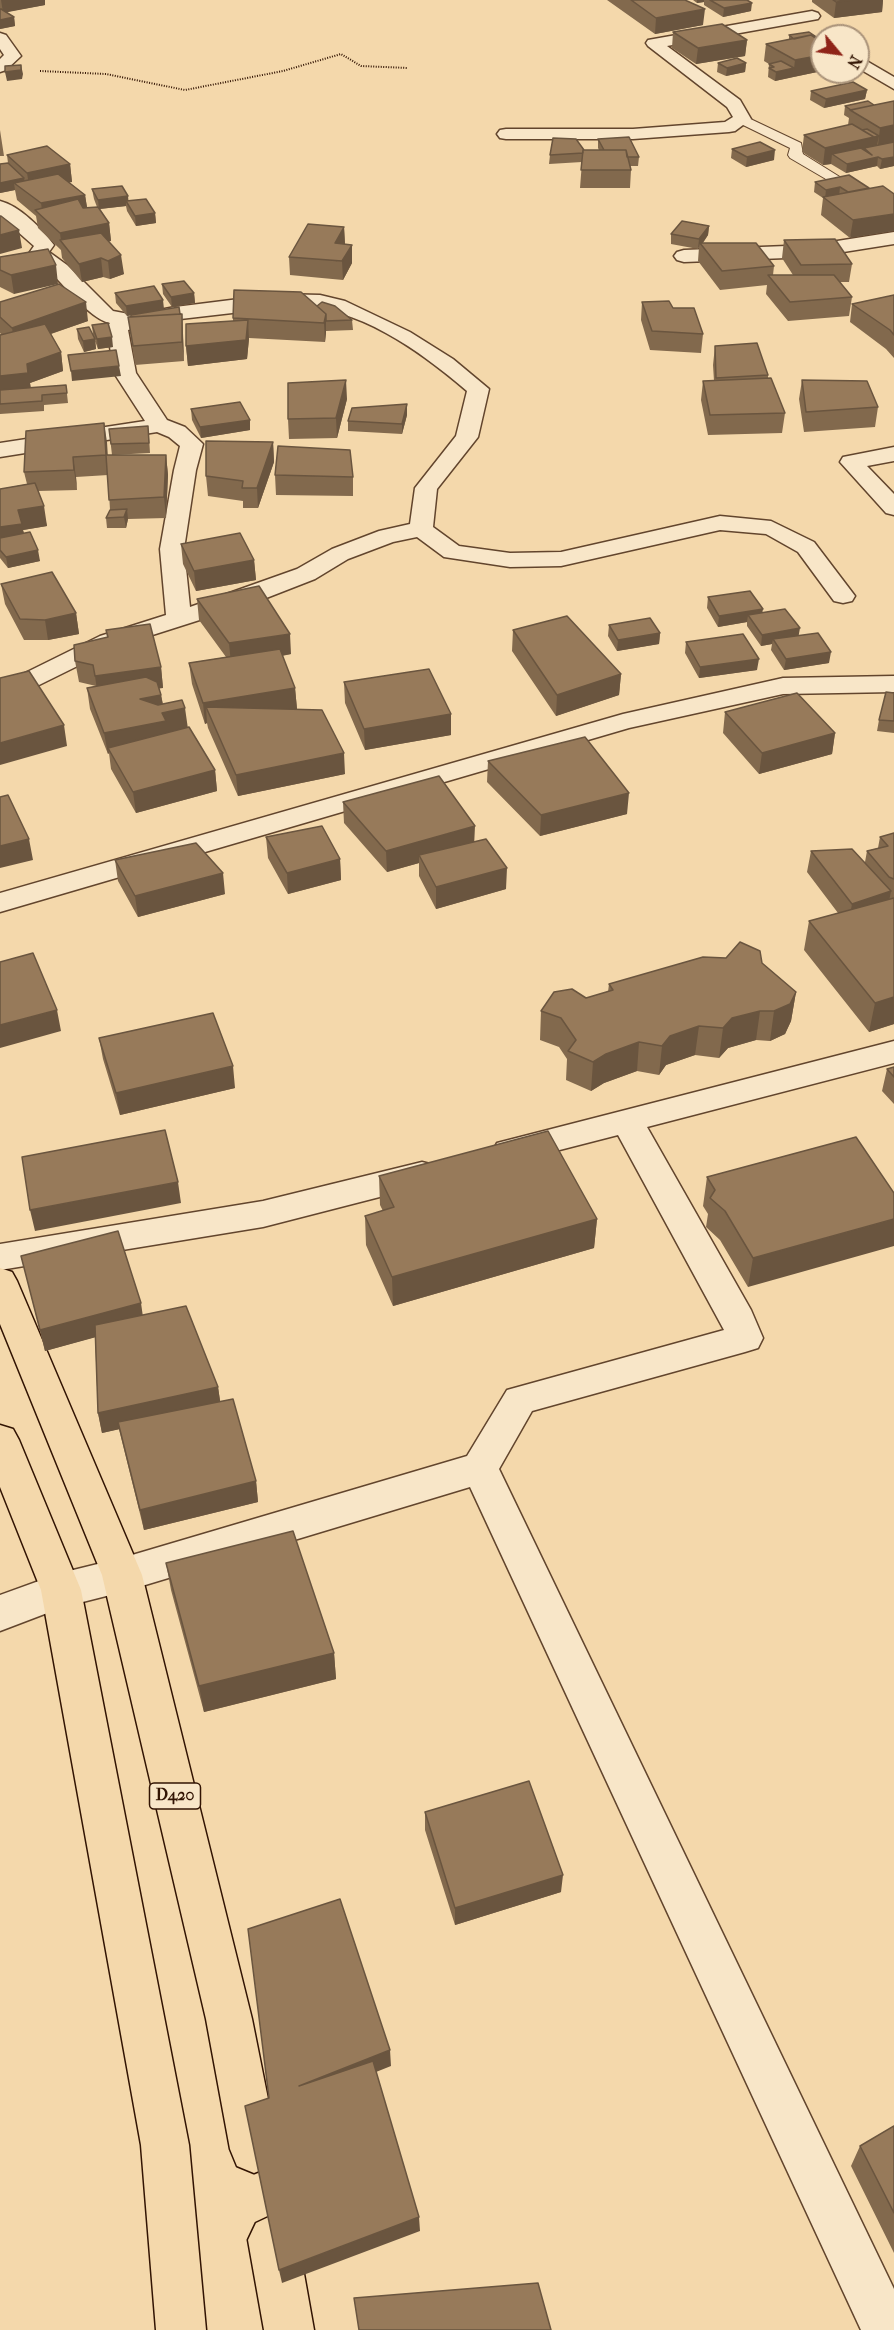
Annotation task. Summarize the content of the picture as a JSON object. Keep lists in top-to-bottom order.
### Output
{
  "streets": {
    "highway": ["D420"]
  },
  "north": "bottom right"
}
